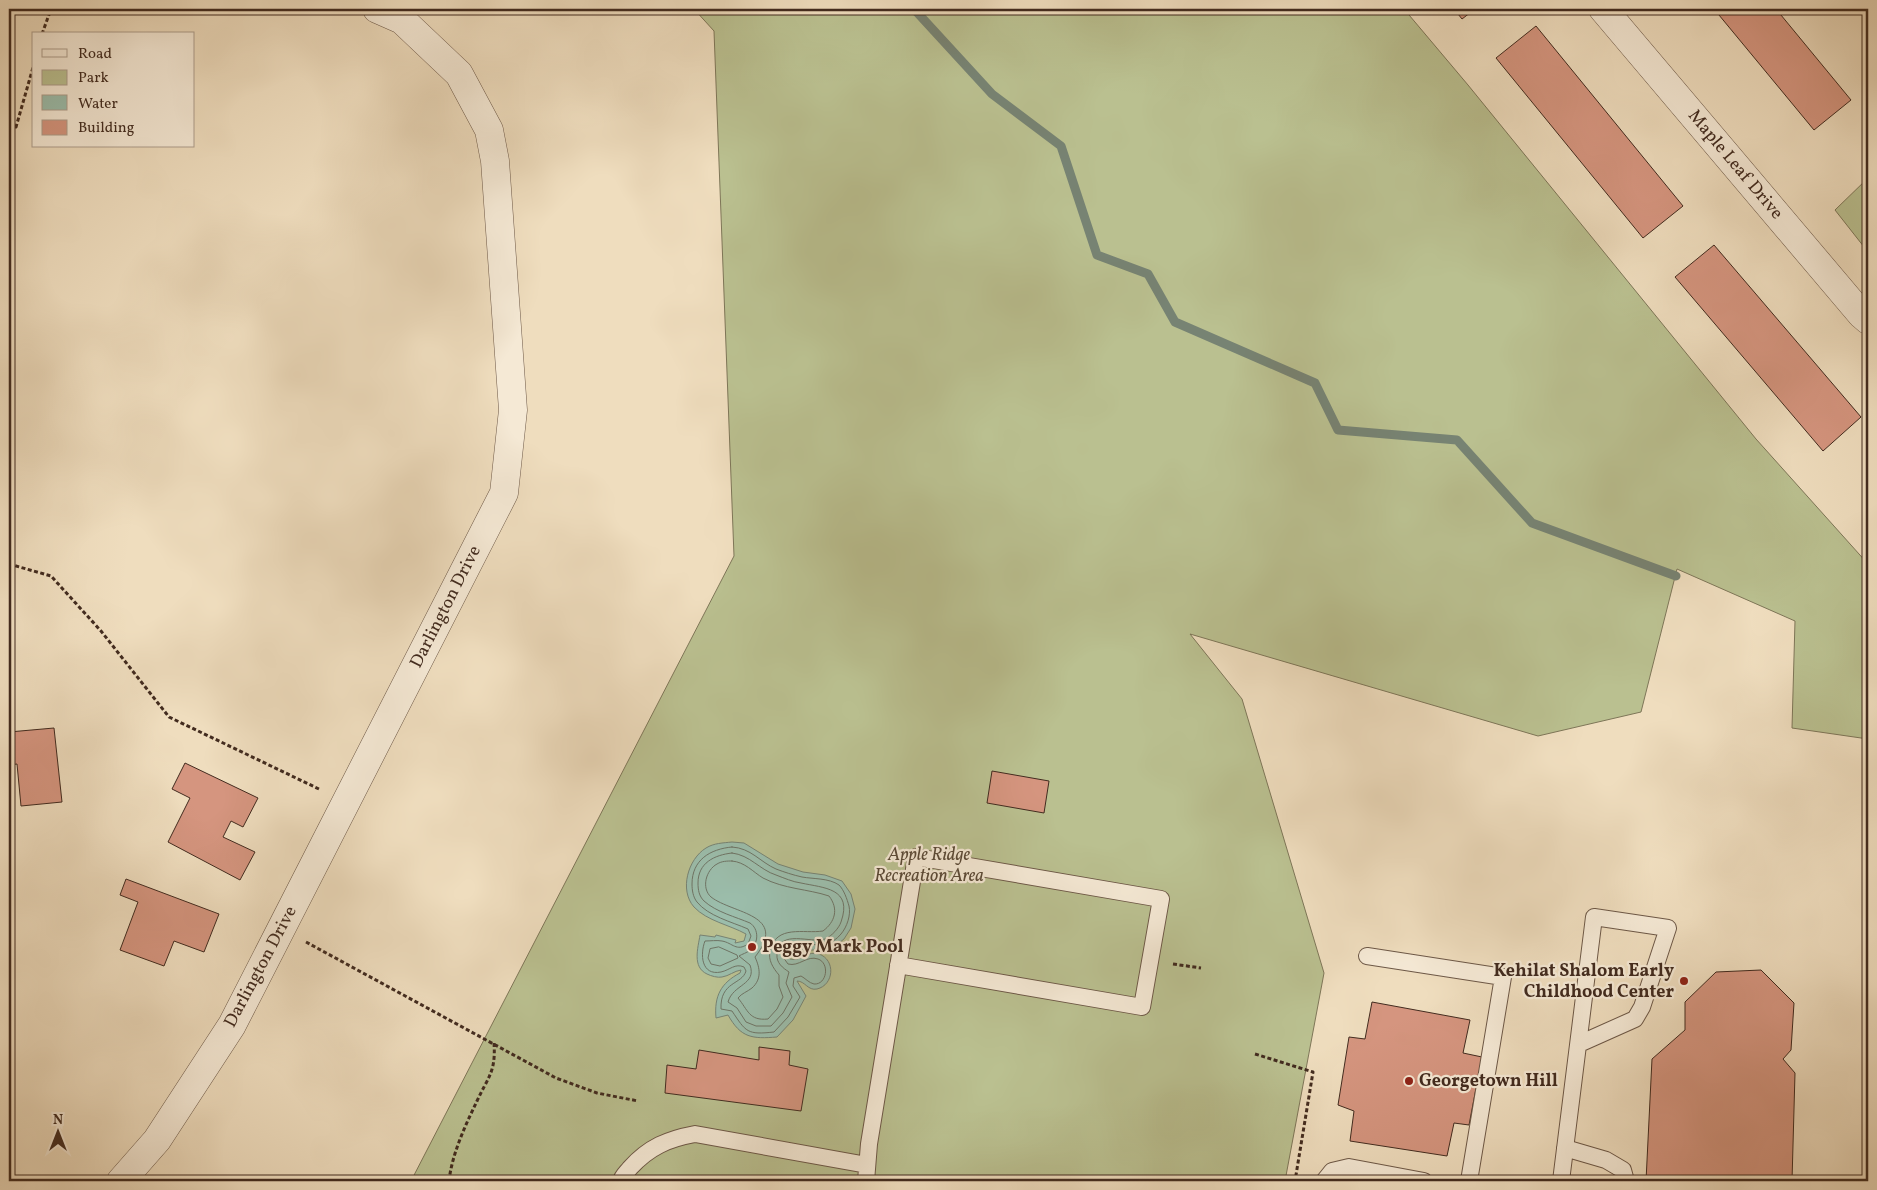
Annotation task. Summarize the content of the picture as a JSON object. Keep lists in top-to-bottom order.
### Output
{
  "streets": {
    "street": ["Maple Leaf Drive", "Darlington Drive"]
  },
  "parks": ["Apple Ridge Recreation Area"],
  "places": ["Peggy Mark Pool", "Kehilat Shalom Early Childhood Center", "Georgetown Hill"],
  "legend": [
    "Road",
    "Park",
    "Water",
    "Building"
  ],
  "north": "top"
}
